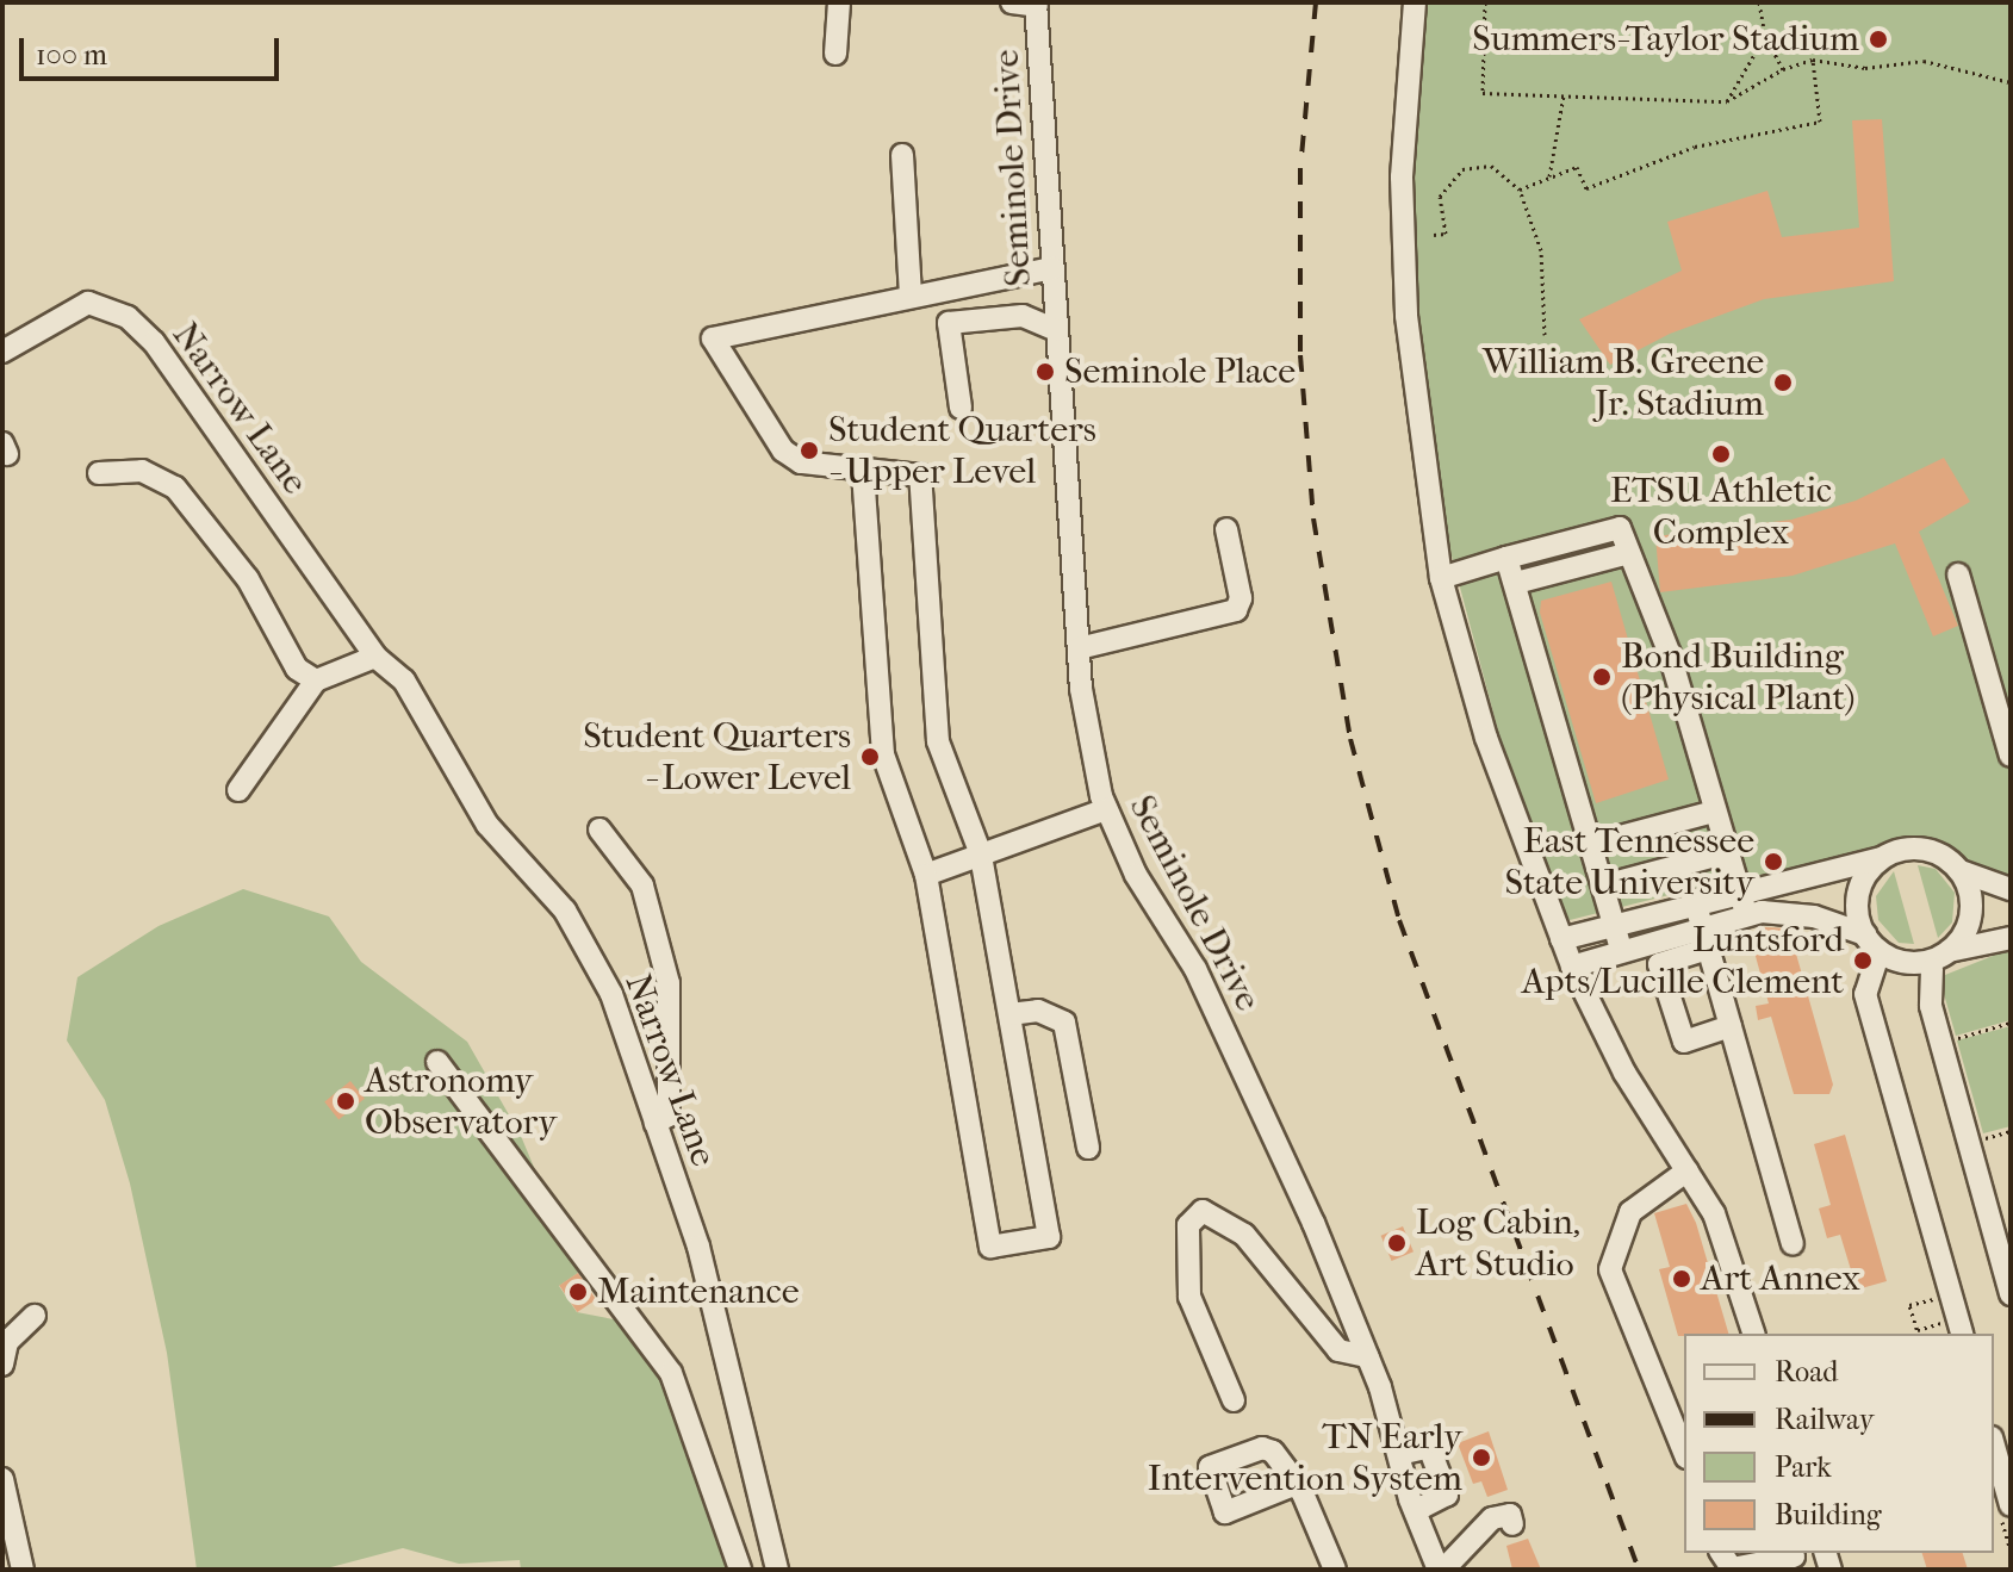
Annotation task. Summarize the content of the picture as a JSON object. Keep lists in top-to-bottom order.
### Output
{
  "streets": {
    "street": ["Seminole Drive", "Narrow Lane"]
  },
  "places": [
    "Summers-Taylor Stadium",
    "Seminole Place",
    "William B. Greene Jr. Stadium",
    "Student Quarters - Upper Level",
    "ETSU Athletic Complex",
    "Bond Building (Physical Plant)",
    "Student Quarters - Lower Level",
    "East Tennessee State University",
    "Luntsford Apts/Lucille Clement",
    "Astronomy Observatory",
    "Log Cabin, Art Studio",
    "Art Annex",
    "Maintenance",
    "TN Early Intervention System"
  ],
  "legend": [
    "Road",
    "Railway",
    "Park",
    "Building"
  ],
  "scale_bar": "100 m"
}
